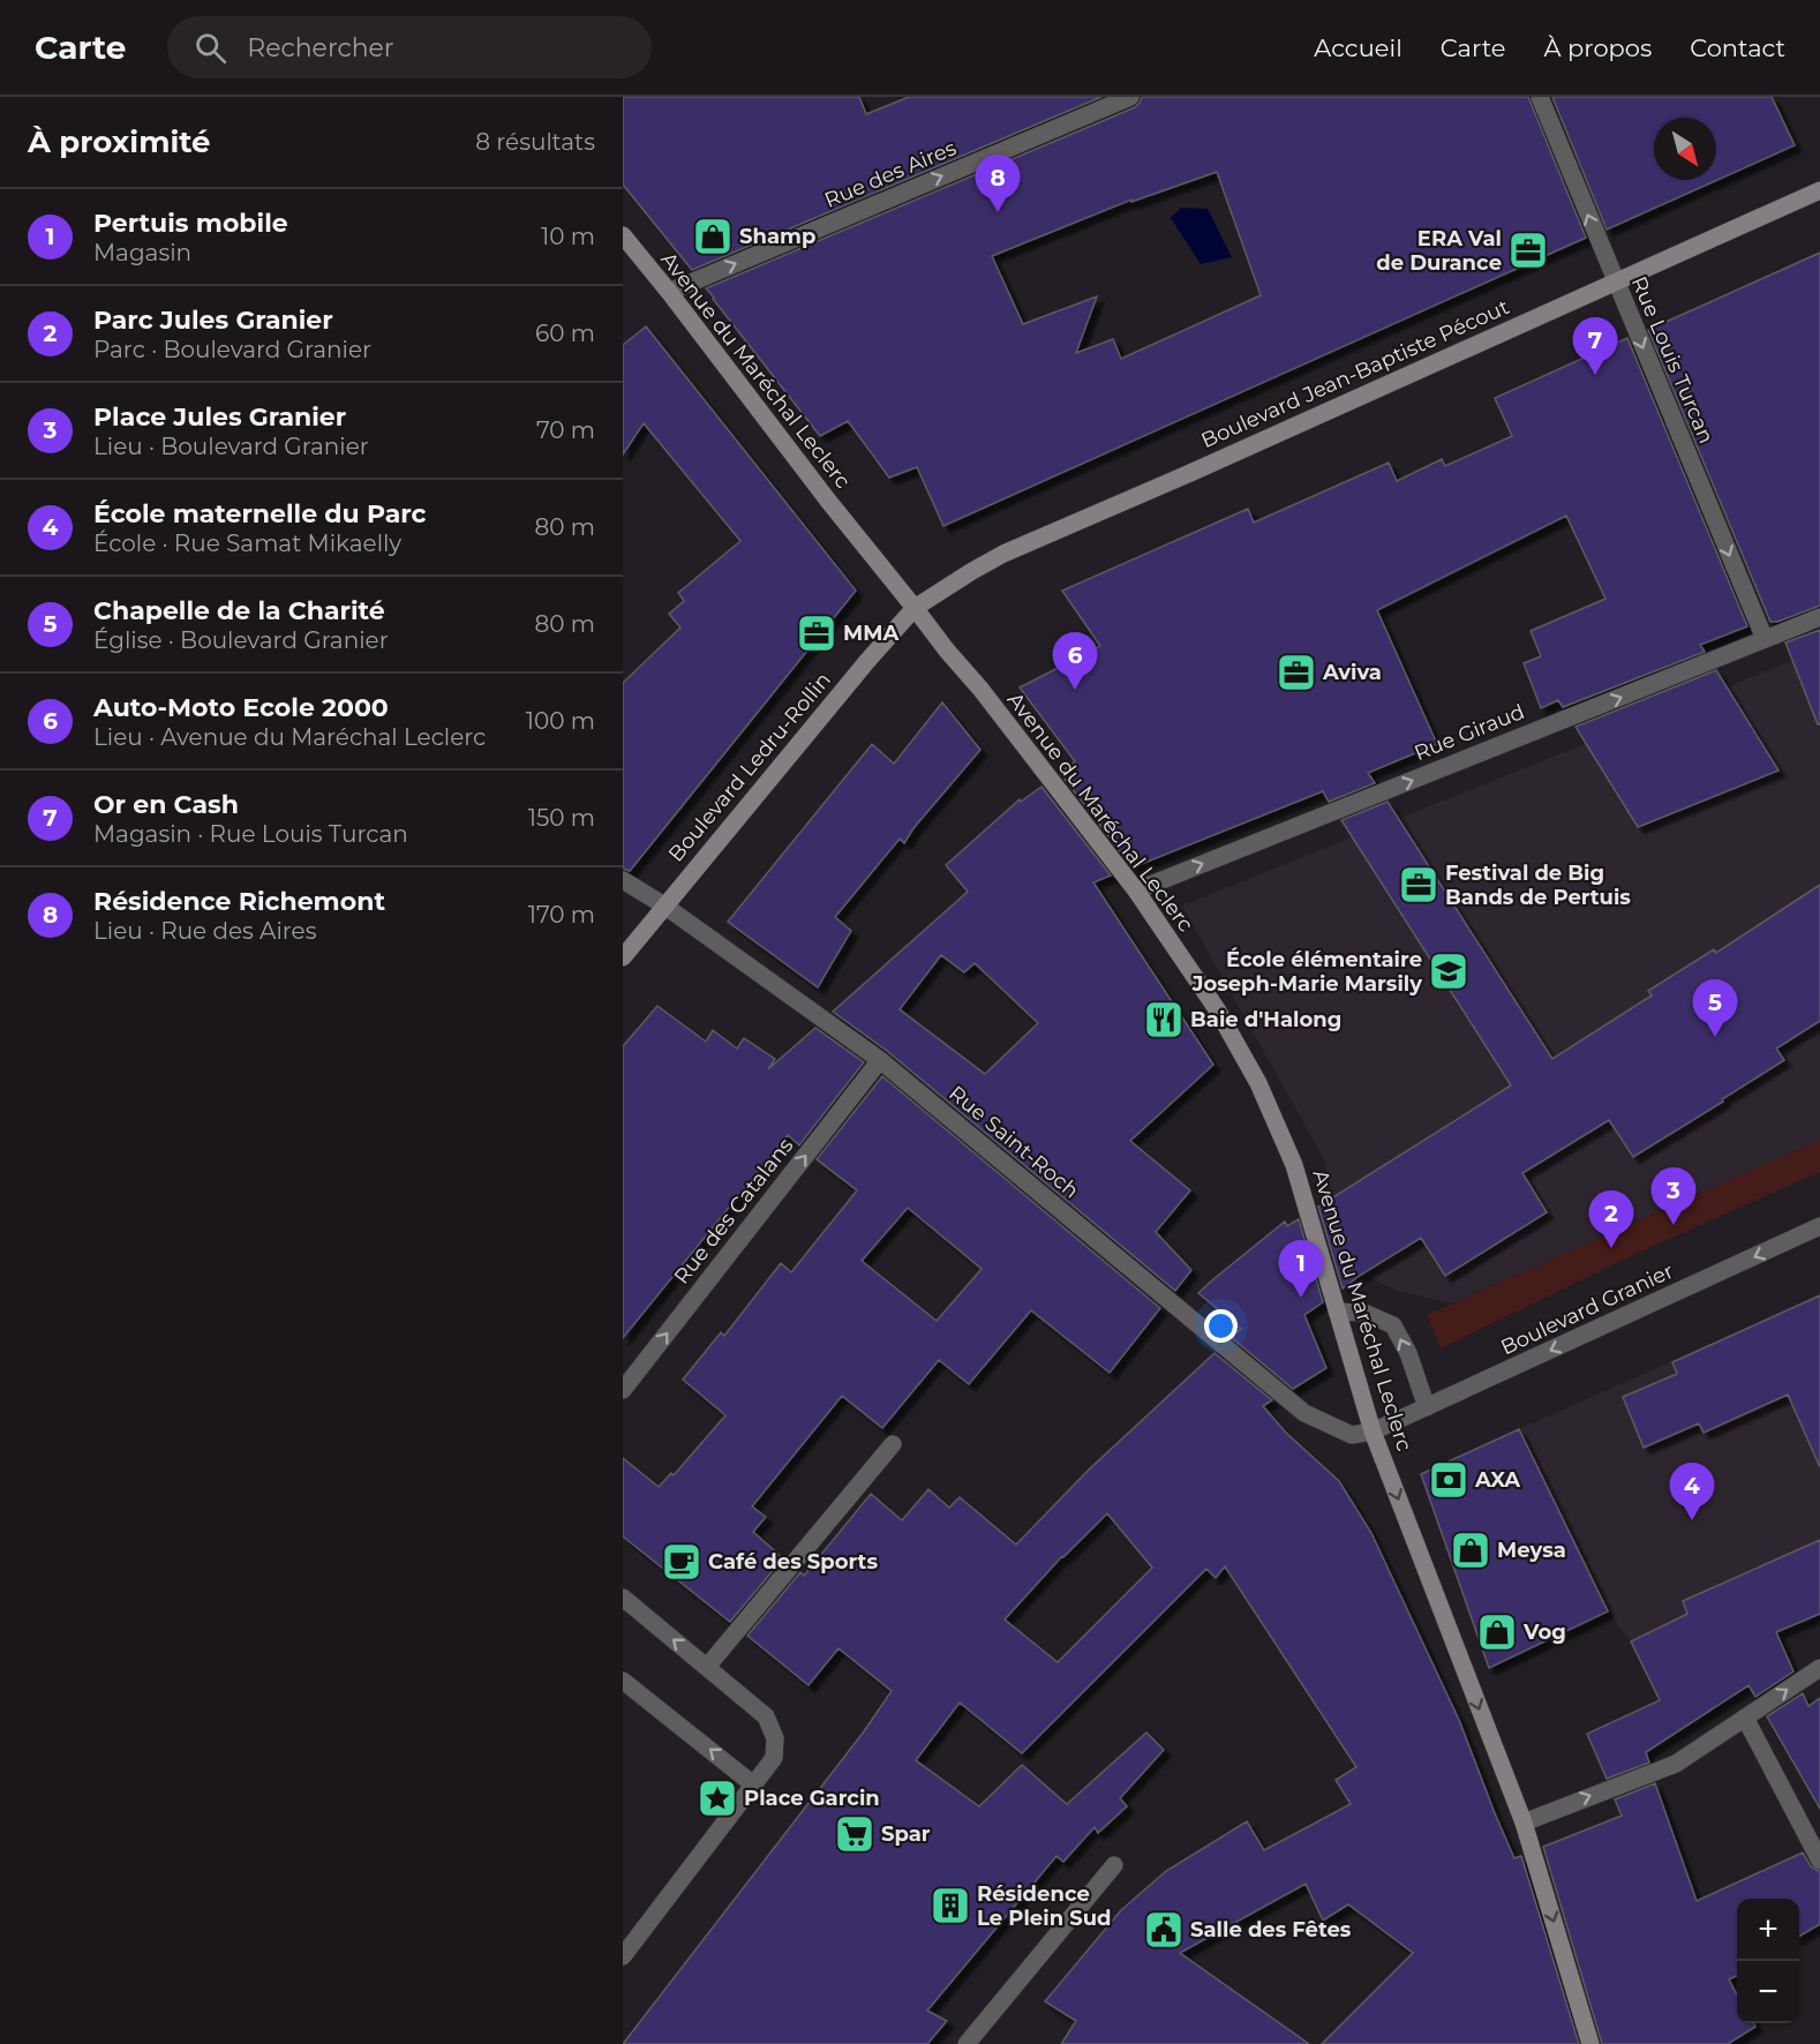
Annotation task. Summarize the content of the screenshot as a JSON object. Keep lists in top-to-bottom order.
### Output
{
  "streets": {
    "main road": ["Avenue du Maréchal Leclerc", "Boulevard Jean-Baptiste Pécout", "Boulevard Ledru-Rollin"],
    "street": [
      "Rue des Aires",
      "Rue Louis Turcan",
      "Rue Giraud",
      "Rue Saint-Roch",
      "Rue des Catalans",
      "Boulevard Granier"
    ]
  },
  "crossings": [
    ["Rue des Aires", "Avenue du Maréchal Leclerc"],
    ["Rue Louis Turcan", "Boulevard Jean-Baptiste Pécout"],
    ["Rue Louis Turcan", "Rue Giraud"],
    ["Avenue du Maréchal Leclerc", "Boulevard Jean-Baptiste Pécout"],
    ["Avenue du Maréchal Leclerc", "Rue Giraud"],
    ["Avenue du Maréchal Leclerc", "Boulevard Ledru-Rollin"],
    ["Avenue du Maréchal Leclerc", "Rue Saint-Roch"],
    ["Avenue du Maréchal Leclerc", "Boulevard Granier"],
    ["Boulevard Jean-Baptiste Pécout", "Boulevard Ledru-Rollin"],
    ["Boulevard Ledru-Rollin", "Rue Saint-Roch"],
    ["Rue Saint-Roch", "Rue des Catalans"],
    ["Rue Saint-Roch", "Boulevard Granier"]
  ],
  "one_way": [
    "Rue des Aires",
    "Rue Giraud",
    "Rue des Catalans",
    "Boulevard Granier"
  ],
  "places": {
    "shop": ["Shamp", "Meysa", "Vog"],
    "office": [
      "ERA Val de Durance",
      "MMA",
      "Aviva",
      "Festival de Big Bands de Pertuis"
    ],
    "school or university": ["École élémentaire Joseph-Marie Marsily"],
    "restaurant": ["Baie d'Halong"],
    "bank": ["AXA"],
    "cafe": ["Café des Sports"],
    "place": ["Place Garcin"],
    "supermarket": ["Spar"],
    "building": ["Résidence Le Plein Sud"],
    "public building": ["Salle des Fêtes"]
  },
  "north": "bottom right",
  "page": {
    "header": "Carte",
    "search": "Rechercher",
    "nav": [
      "Accueil",
      "Carte",
      "À propos",
      "Contact"
    ],
    "heading": ["À proximité", "8 résultats"],
    "pins": [
      "8",
      "7",
      "6",
      "5",
      "3",
      "2",
      "1",
      "4"
    ],
    "list": [
      {
        "mark": "1",
        "name": "Pertuis mobile",
        "note": "Magasin",
        "value": "10 m"
      },
      {
        "mark": "2",
        "name": "Parc Jules Granier",
        "note": "Parc · Boulevard Granier",
        "value": "60 m"
      },
      {
        "mark": "3",
        "name": "Place Jules Granier",
        "note": "Lieu · Boulevard Granier",
        "value": "70 m"
      },
      {
        "mark": "4",
        "name": "École maternelle du Parc",
        "note": "École · Rue Samat Mikaelly",
        "value": "80 m"
      },
      {
        "mark": "5",
        "name": "Chapelle de la Charité",
        "note": "Église · Boulevard Granier",
        "value": "80 m"
      },
      {
        "mark": "6",
        "name": "Auto-Moto Ecole 2000",
        "note": "Lieu · Avenue du Maréchal Leclerc",
        "value": "100 m"
      },
      {
        "mark": "7",
        "name": "Or en Cash",
        "note": "Magasin · Rue Louis Turcan",
        "value": "150 m"
      },
      {
        "mark": "8",
        "name": "Résidence Richemont",
        "note": "Lieu · Rue des Aires",
        "value": "170 m"
      }
    ],
    "map_buttons": ["+", "−"]
  }
}
